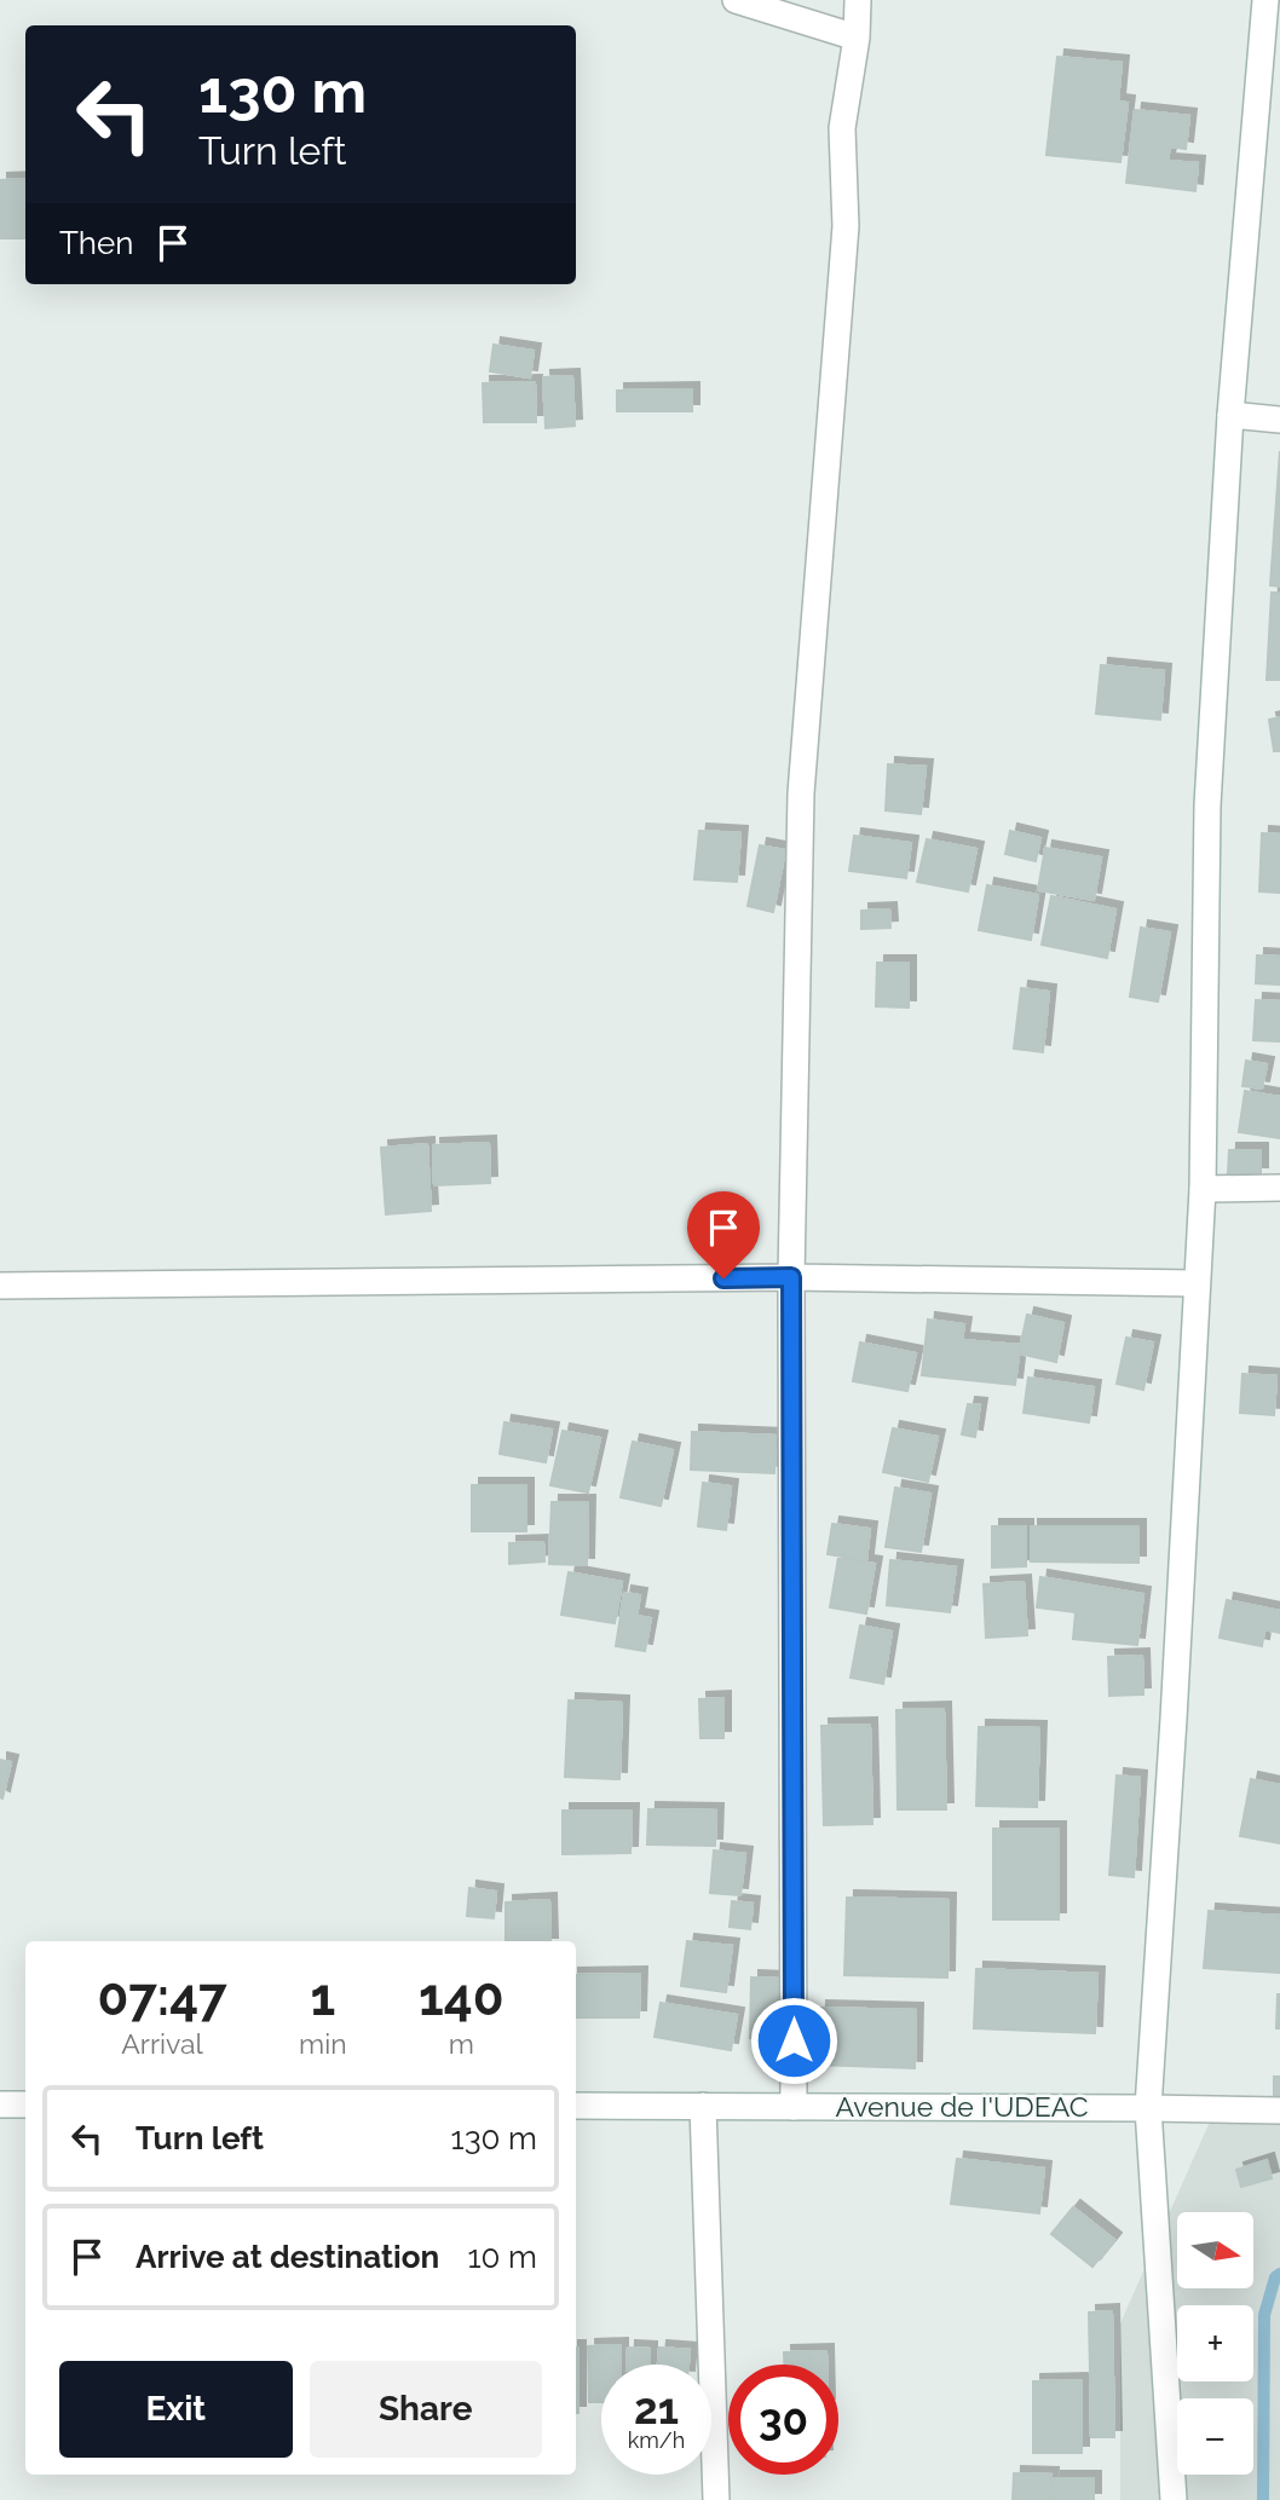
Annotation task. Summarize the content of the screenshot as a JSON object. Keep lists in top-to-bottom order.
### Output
{
  "streets": {
    "street": ["Avenue de I'UDEAC"]
  },
  "north": "right",
  "page": {
    "turn": ["130 m", "Turn left"],
    "then": "Then",
    "eta": [
      "07:47",
      "Arrival",
      "1",
      "min",
      "140",
      "m"
    ],
    "list": [
      {
        "name": "Turn left",
        "value": "130 m"
      },
      {
        "name": "Arrive at destination",
        "value": "10 m"
      }
    ],
    "map_buttons": ["+", "−"],
    "buttons": ["Exit", "Share"],
    "speed": "21 km/h",
    "limit": "30"
  }
}
